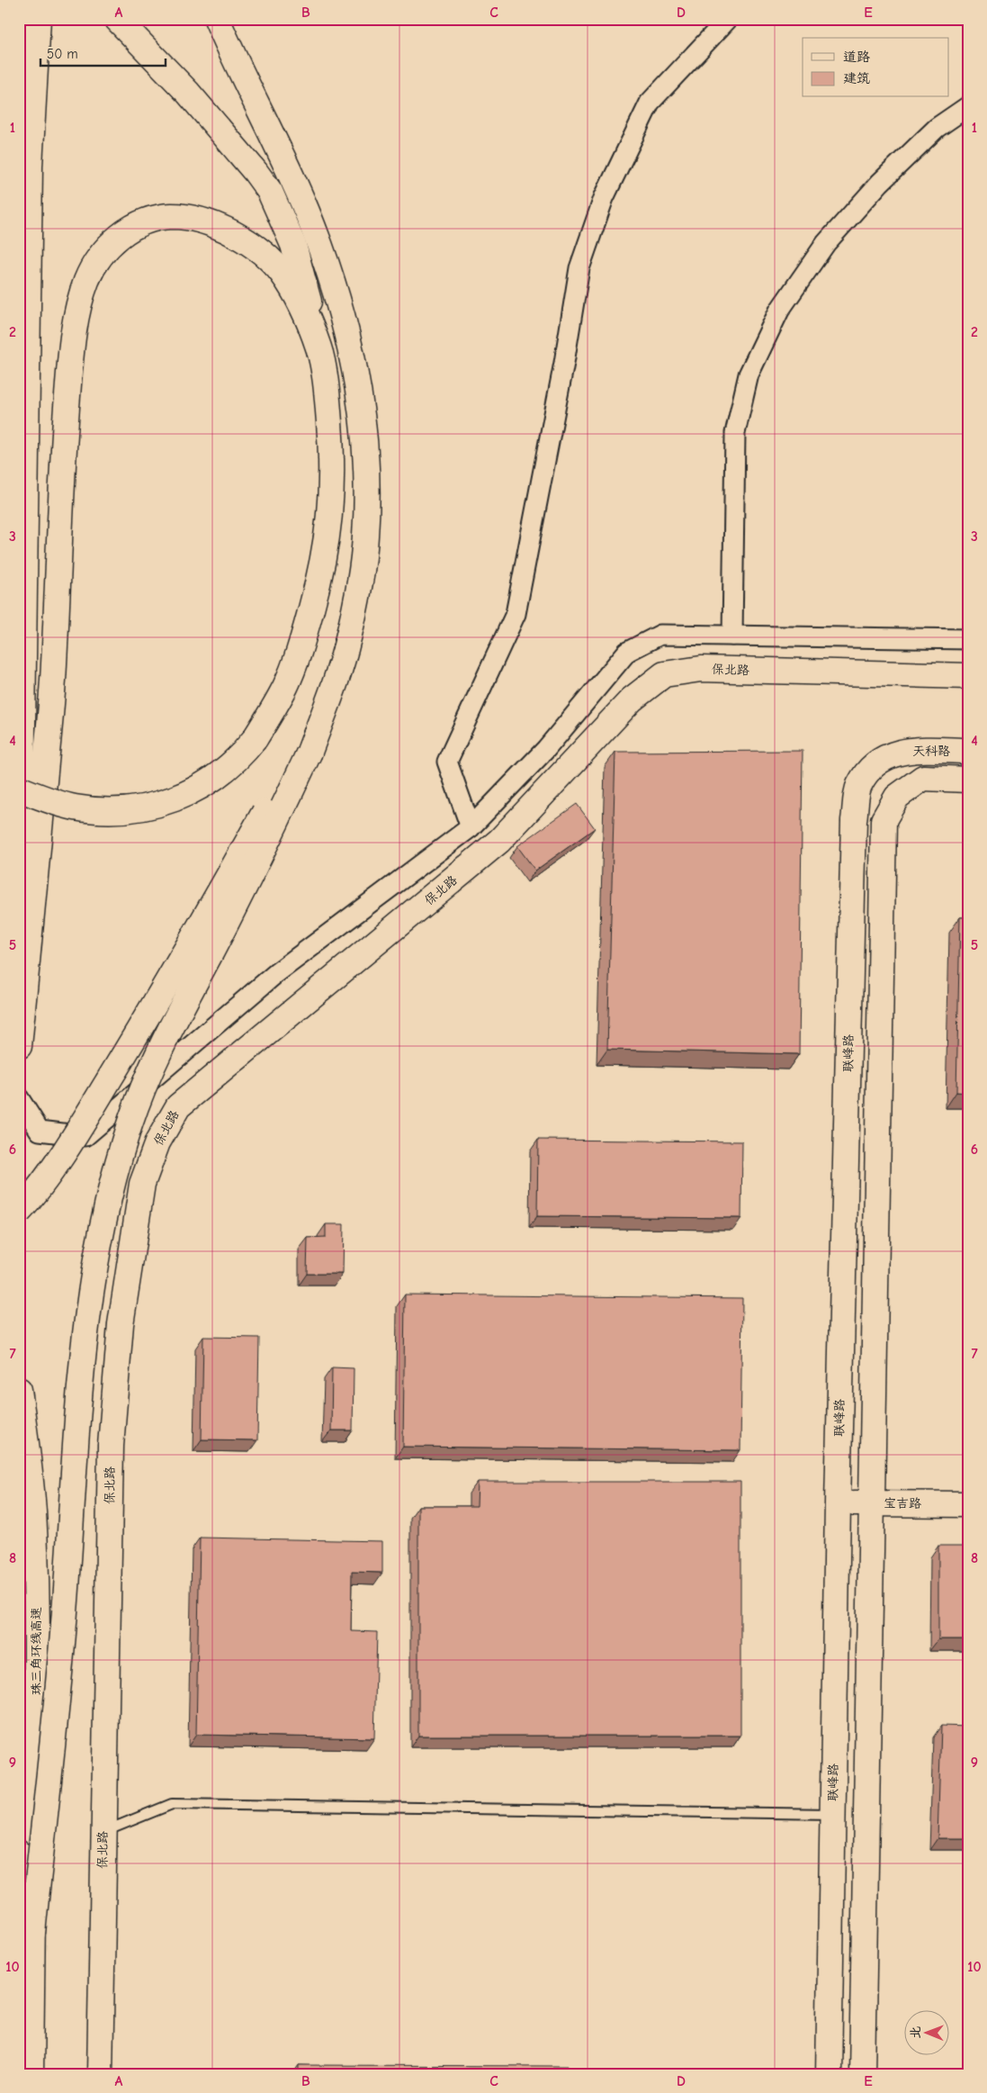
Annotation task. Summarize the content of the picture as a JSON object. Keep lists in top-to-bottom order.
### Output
{
  "streets": {
    "main road": [
      "保北路",
      "天科路",
      "联峰路",
      "宝吉路",
      "珠三角环线高速"
    ]
  },
  "crossings": [
    ["天科路", "联峰路"],
    ["联峰路", "宝吉路"]
  ],
  "legend": ["道路", "建筑"],
  "scale_bar": "50 m",
  "north": "left",
  "grid": {
    "columns": [
      "A",
      "B",
      "C",
      "D",
      "E"
    ],
    "rows": [
      "1",
      "2",
      "3",
      "4",
      "5",
      "6",
      "7",
      "8",
      "9",
      "10"
    ]
  }
}
